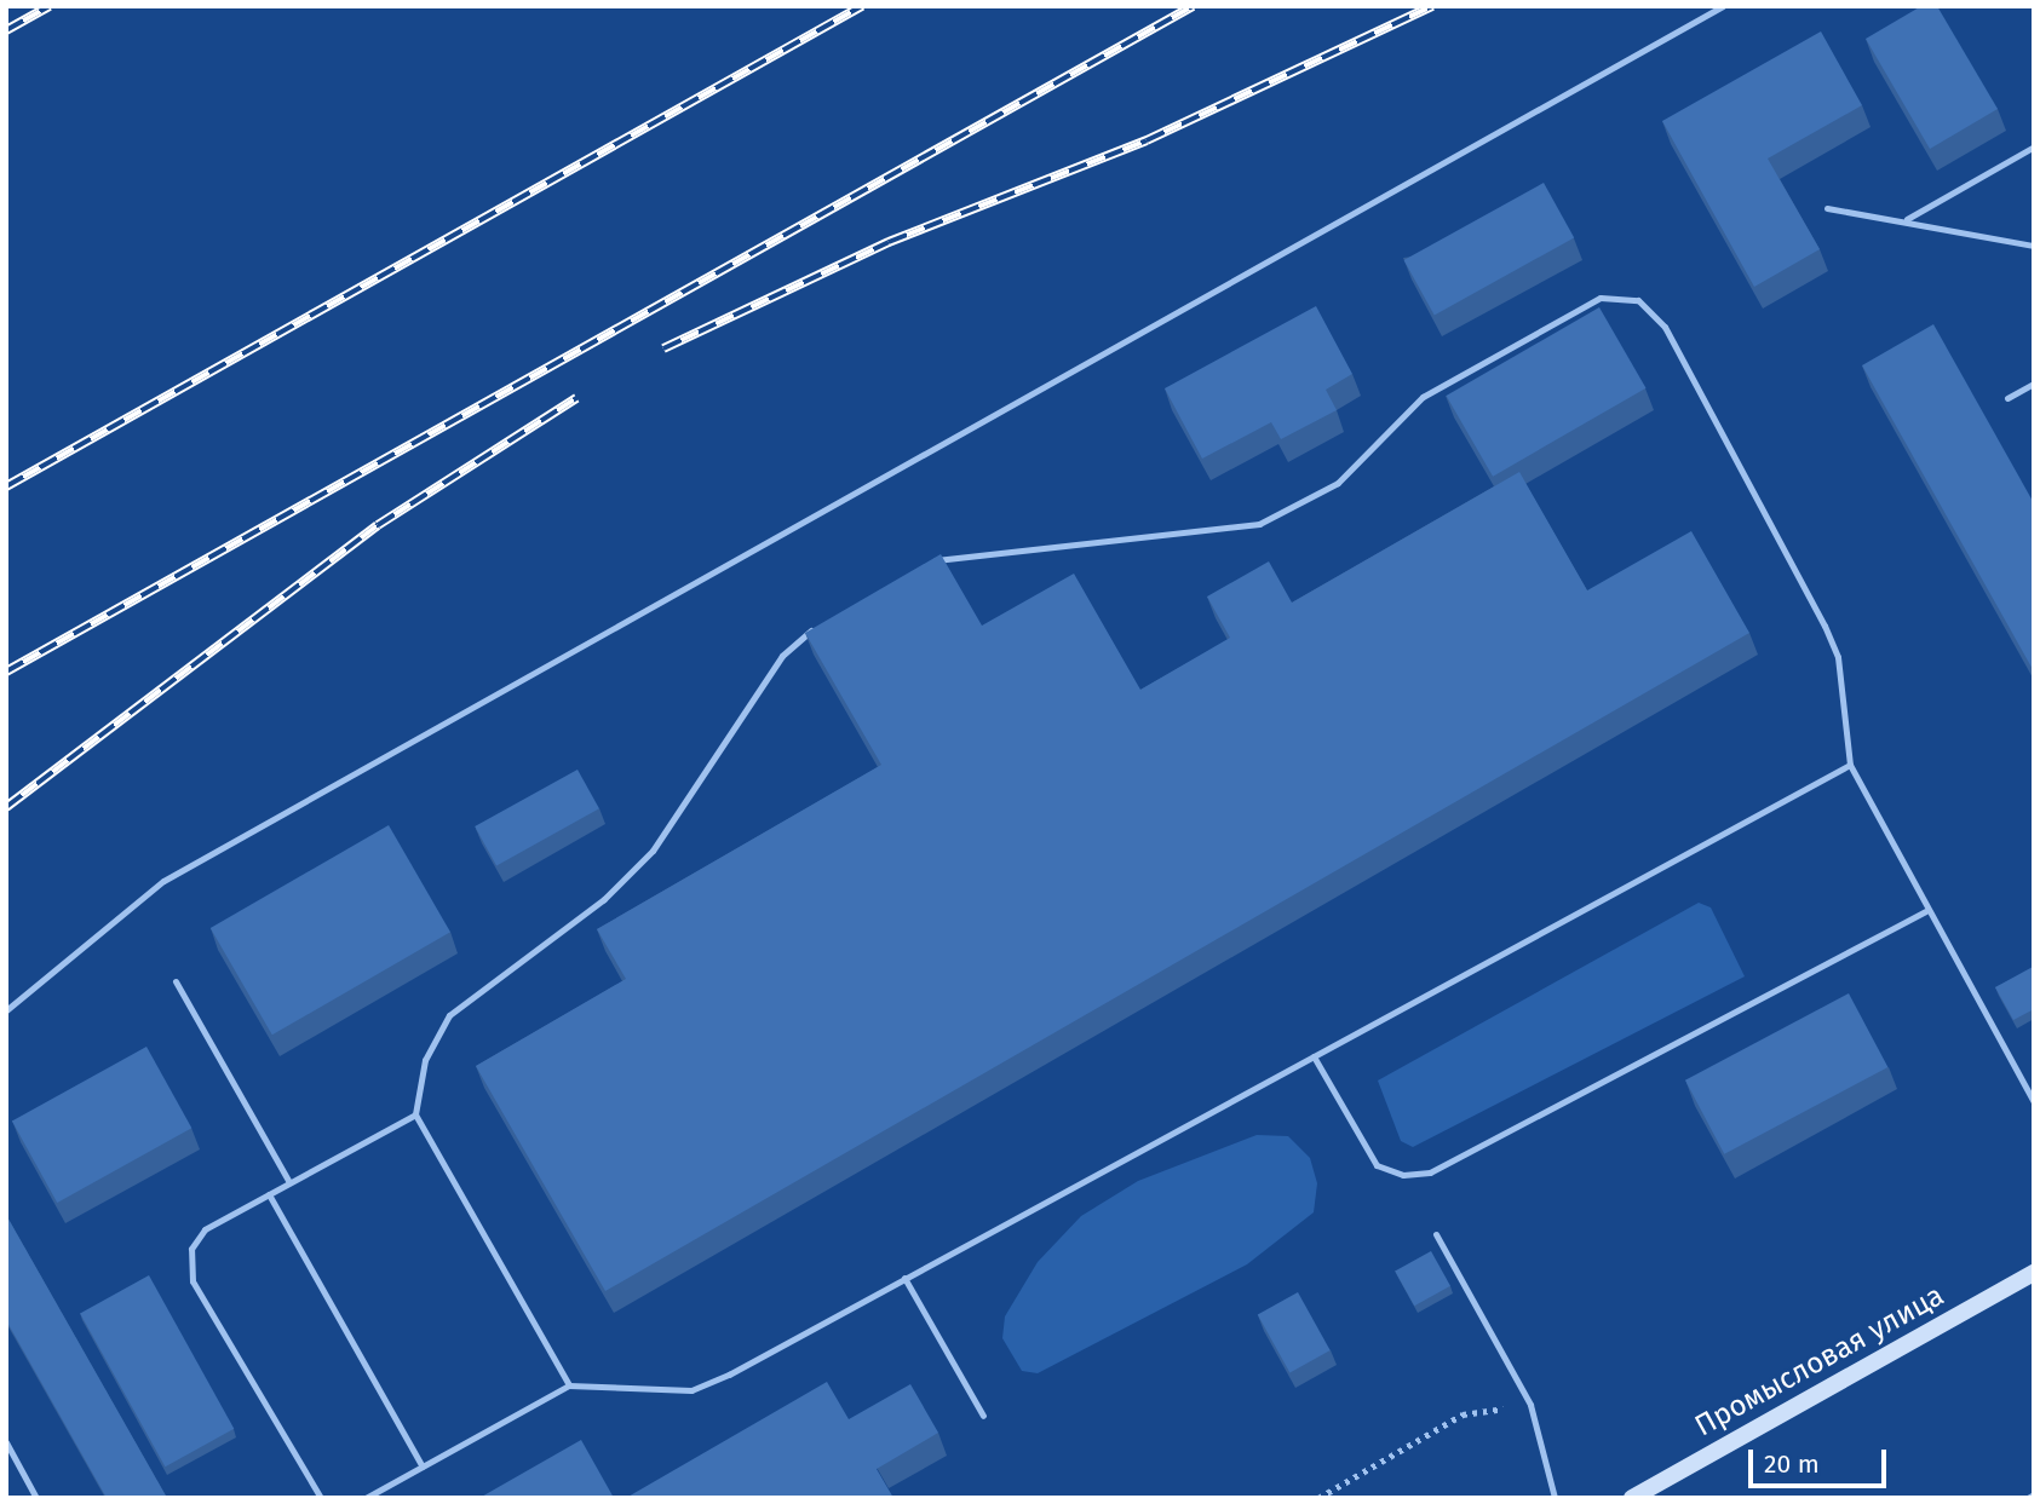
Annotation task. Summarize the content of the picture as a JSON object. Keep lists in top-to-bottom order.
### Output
{
  "streets": {
    "main road": ["Промысловая улица"]
  },
  "scale_bar": "20 m"
}
